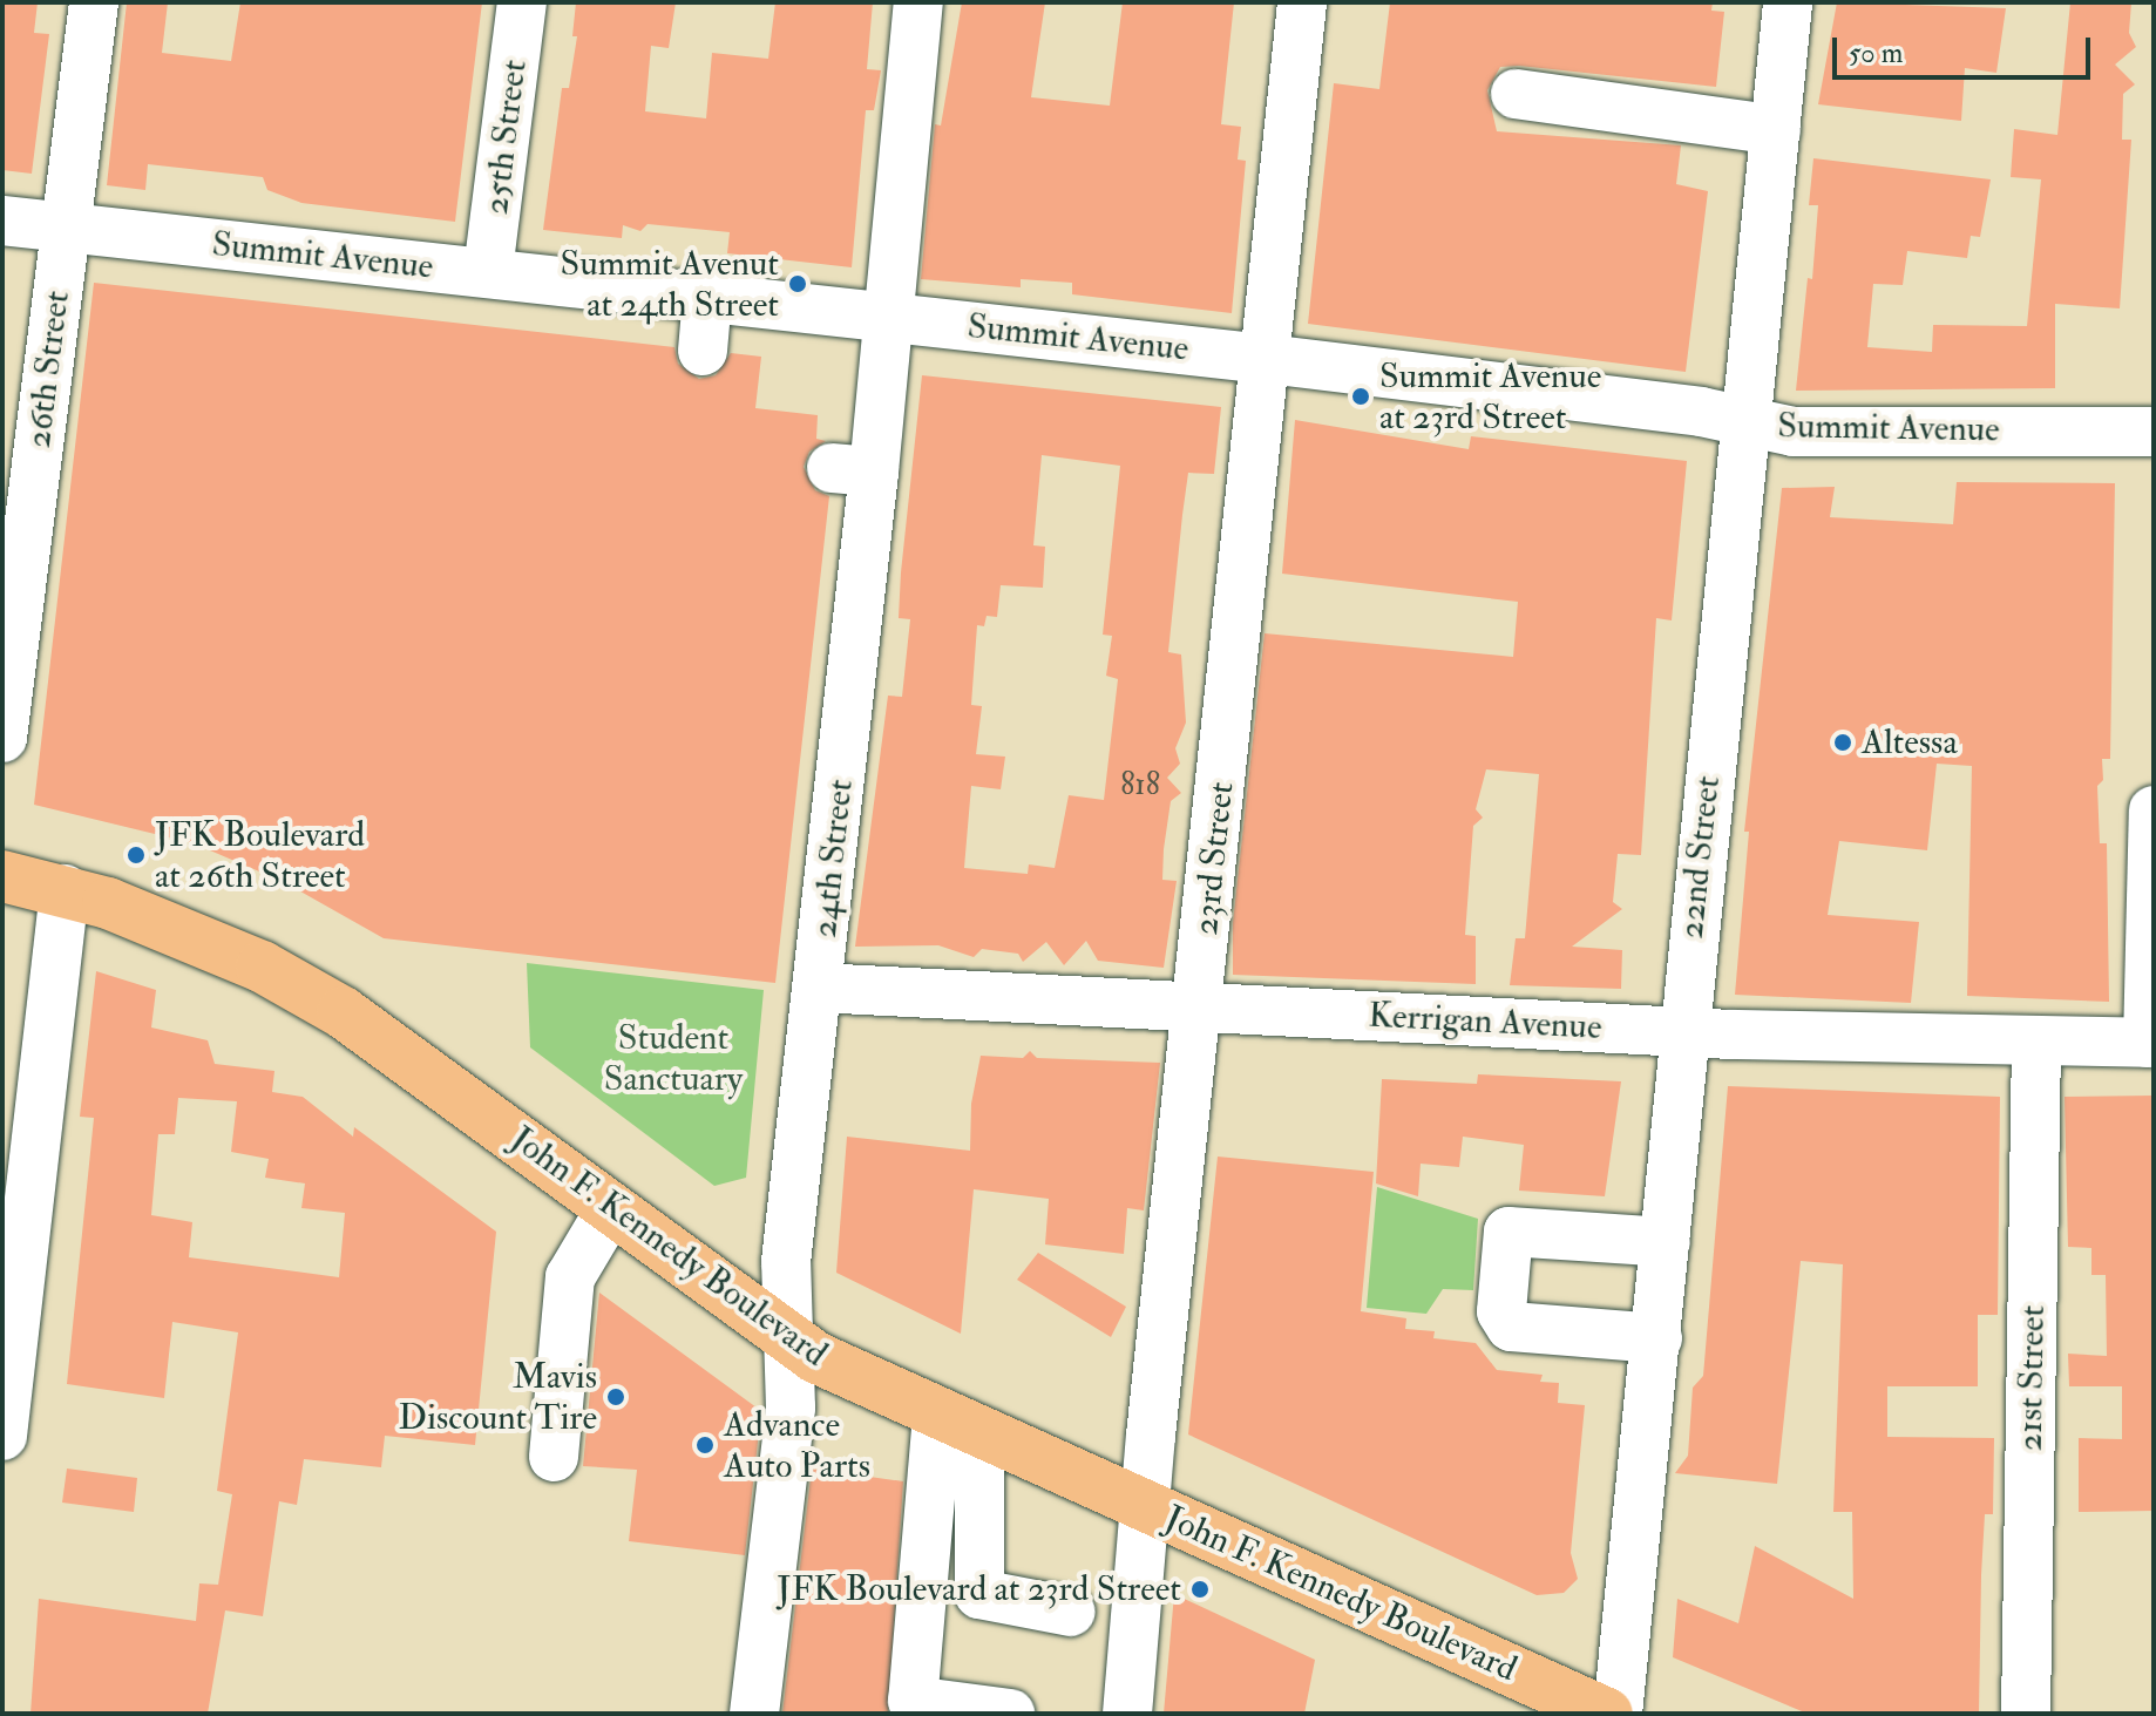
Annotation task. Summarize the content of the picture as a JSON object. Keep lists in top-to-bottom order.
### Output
{
  "streets": {
    "main road": ["John F. Kennedy Boulevard"],
    "street": [
      "25th Street",
      "Summit Avenue",
      "26th Street",
      "22nd Street",
      "24th Street",
      "23rd Street",
      "Kerrigan Avenue",
      "21st Street"
    ]
  },
  "crossings": [
    ["25th Street", "Summit Avenue"],
    ["Summit Avenue", "26th Street"],
    ["Summit Avenue", "22nd Street"],
    ["Summit Avenue", "24th Street"],
    ["Summit Avenue", "23rd Street"],
    ["22nd Street", "Kerrigan Avenue"],
    ["24th Street", "Kerrigan Avenue"],
    ["24th Street", "John F. Kennedy Boulevard"],
    ["23rd Street", "Kerrigan Avenue"],
    ["23rd Street", "John F. Kennedy Boulevard"],
    ["Kerrigan Avenue", "21st Street"]
  ],
  "parks": ["Student Sanctuary"],
  "places": [
    "Summit Avenut at 24th Street",
    "Summit Avenue at 23rd Street",
    "Altessa",
    "JFK Boulevard at 26th Street",
    "Mavis Discount Tire",
    "Advance Auto Parts",
    "JFK Boulevard at 23rd Street"
  ],
  "house_numbers": ["818"],
  "scale_bar": "50 m"
}
